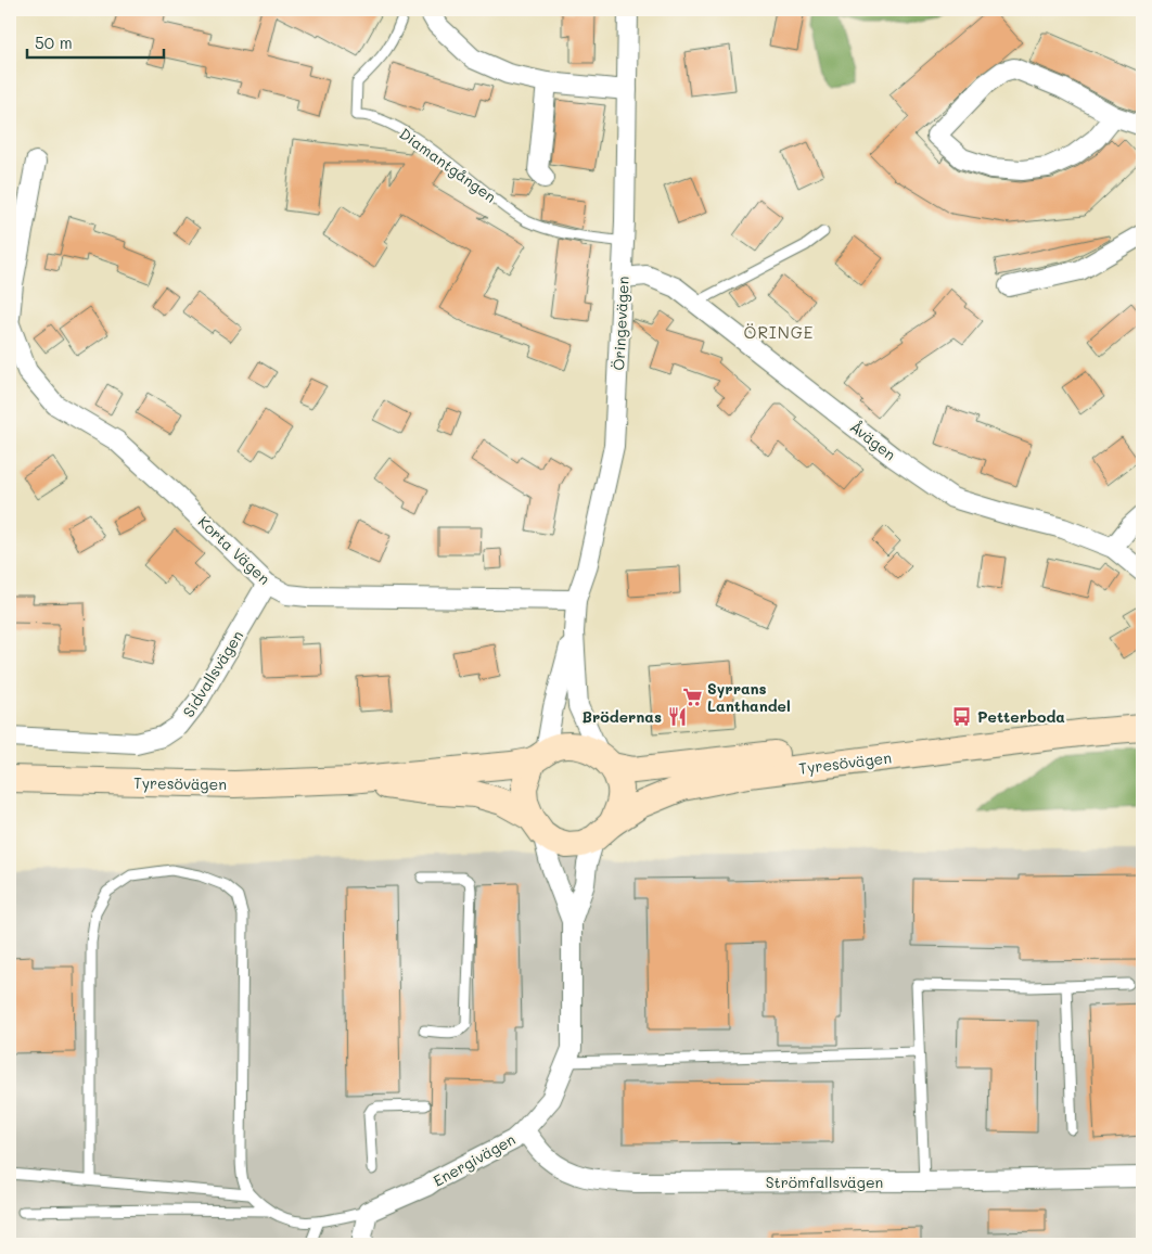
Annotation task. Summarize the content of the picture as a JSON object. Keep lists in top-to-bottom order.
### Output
{
  "streets": {
    "main road": ["Tyresövägen"],
    "street": [
      "Öringevägen",
      "Åvägen",
      "Korta Vägen",
      "Sidvallsvägen",
      "Energivägen",
      "Strömfallsvägen"
    ],
    "lane": ["Diamantgången"]
  },
  "crossings": [
    ["Diamantgången", "Öringevägen"],
    ["Öringevägen", "Åvägen"],
    ["Öringevägen", "Korta Vägen"],
    ["Öringevägen", "Tyresövägen"],
    ["Öringevägen", "Energivägen"],
    ["Korta Vägen", "Sidvallsvägen"],
    ["Tyresövägen", "Energivägen"],
    ["Energivägen", "Strömfallsvägen"]
  ],
  "districts": ["ÖRINGE"],
  "places": {
    "supermarket": ["Syrrans Lanthandel"],
    "restaurant": ["Brödernas"],
    "bus stop": ["Petterboda"]
  },
  "scale_bar": "50 m"
}
